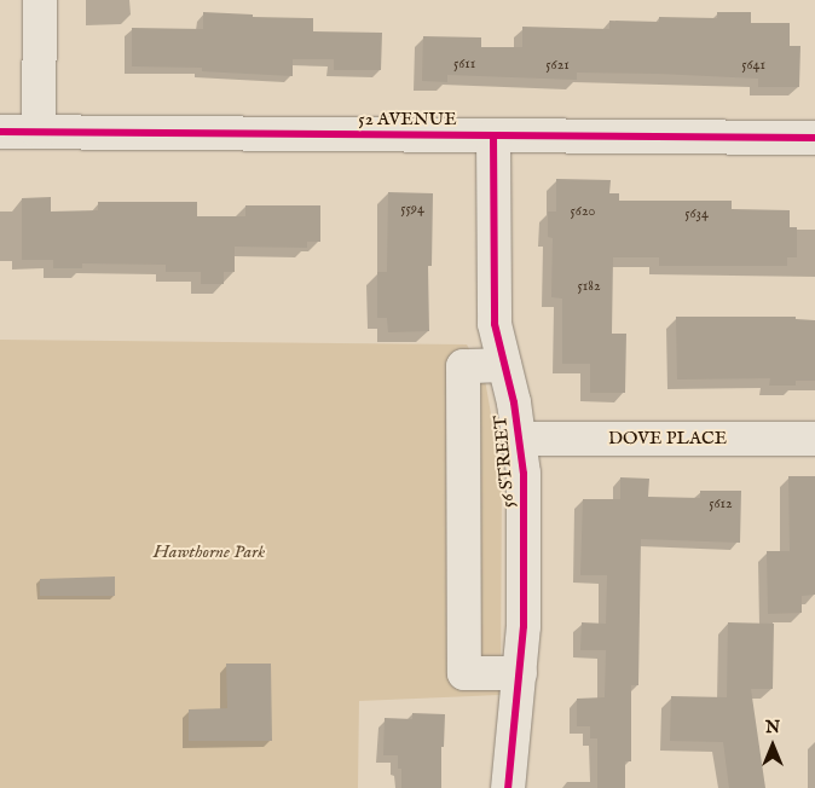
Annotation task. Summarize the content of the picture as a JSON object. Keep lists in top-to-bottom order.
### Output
{
  "streets": {
    "street": ["52 AVENUE", "DOVE PLACE", "56 STREET"]
  },
  "crossings": [
    ["52 AVENUE", "56 STREET"],
    ["DOVE PLACE", "56 STREET"]
  ],
  "parks": ["Hawthorne Park"],
  "house_numbers": [
    "5611",
    "5621",
    "5641",
    "5594",
    "5620",
    "5634",
    "5182",
    "5612"
  ],
  "north": "top"
}
